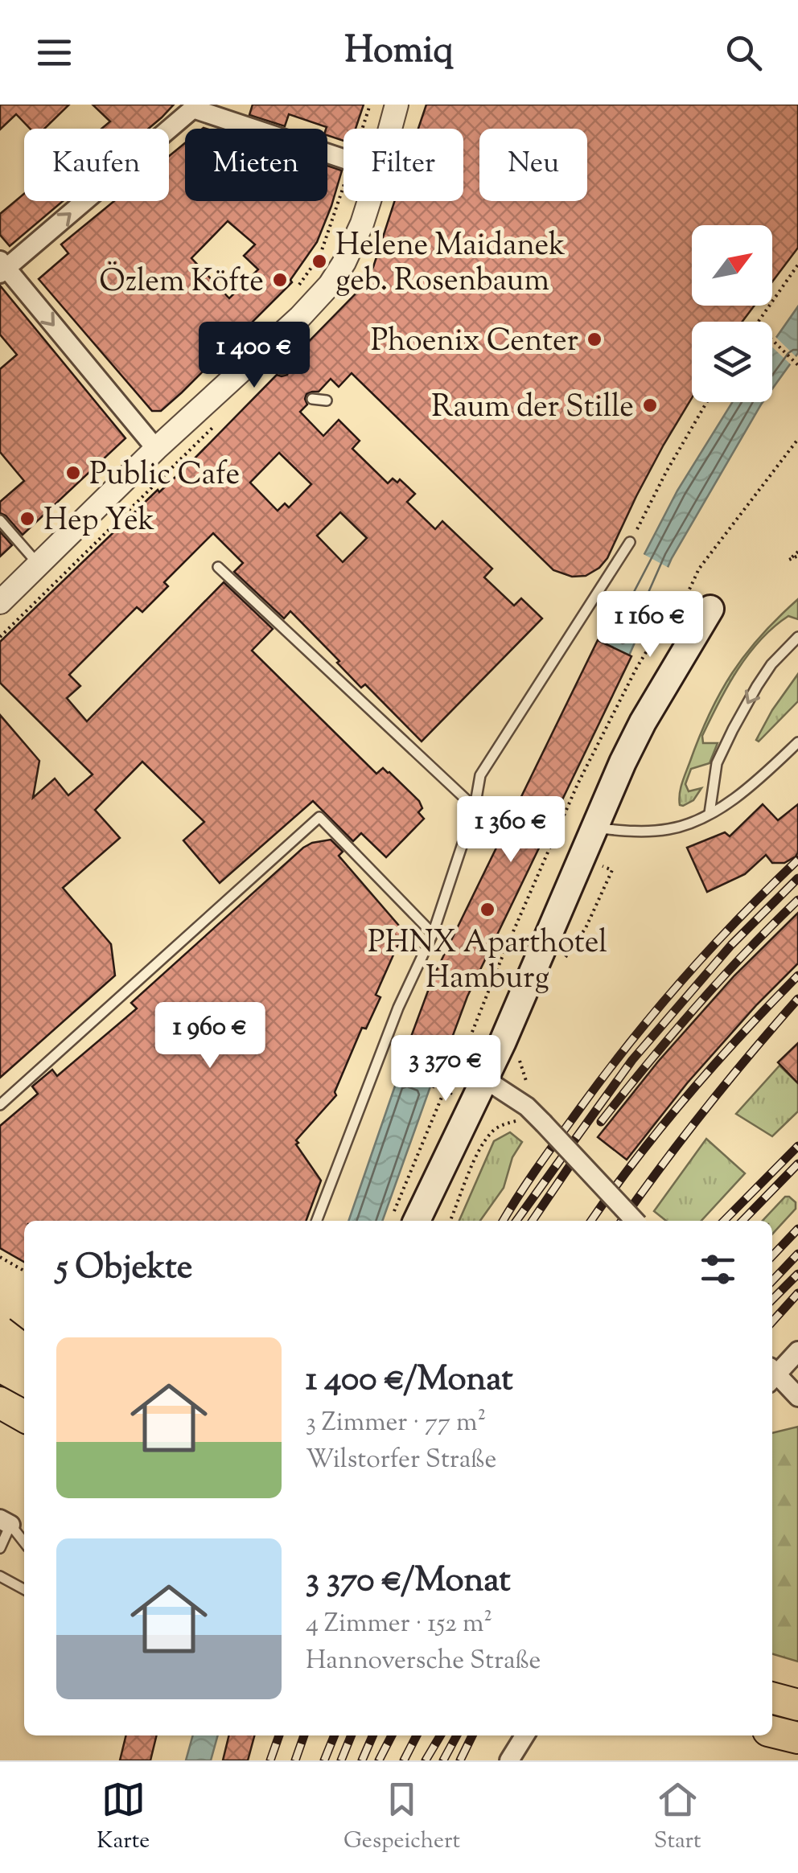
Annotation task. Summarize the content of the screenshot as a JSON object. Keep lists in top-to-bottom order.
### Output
{
  "places": [
    "Helene Maidanek geb. Rosenbaum",
    "Özlem Köfte",
    "Phoenix Center",
    "Raum der Stille",
    "Public Cafe",
    "Hep Yek",
    "PHNX Aparthotel Hamburg"
  ],
  "north": "top right",
  "page": {
    "header": "Homiq",
    "chip": [
      "Kaufen",
      "Mieten",
      "Filter",
      "Neu"
    ],
    "price": [
      "1 400 €",
      "1 160 €",
      "1 360 €",
      "1 960 €",
      "3 370 €"
    ],
    "heading": "5 Objekte",
    "list": [
      {
        "name": "1 400 €/Monat",
        "note": "3 Zimmer · 77 m² · Wilstorfer Straße"
      },
      {
        "name": "3 370 €/Monat",
        "note": "4 Zimmer · 152 m² · Hannoversche Straße"
      }
    ],
    "tabs": ["Karte", "Gespeichert", "Start"]
  }
}
